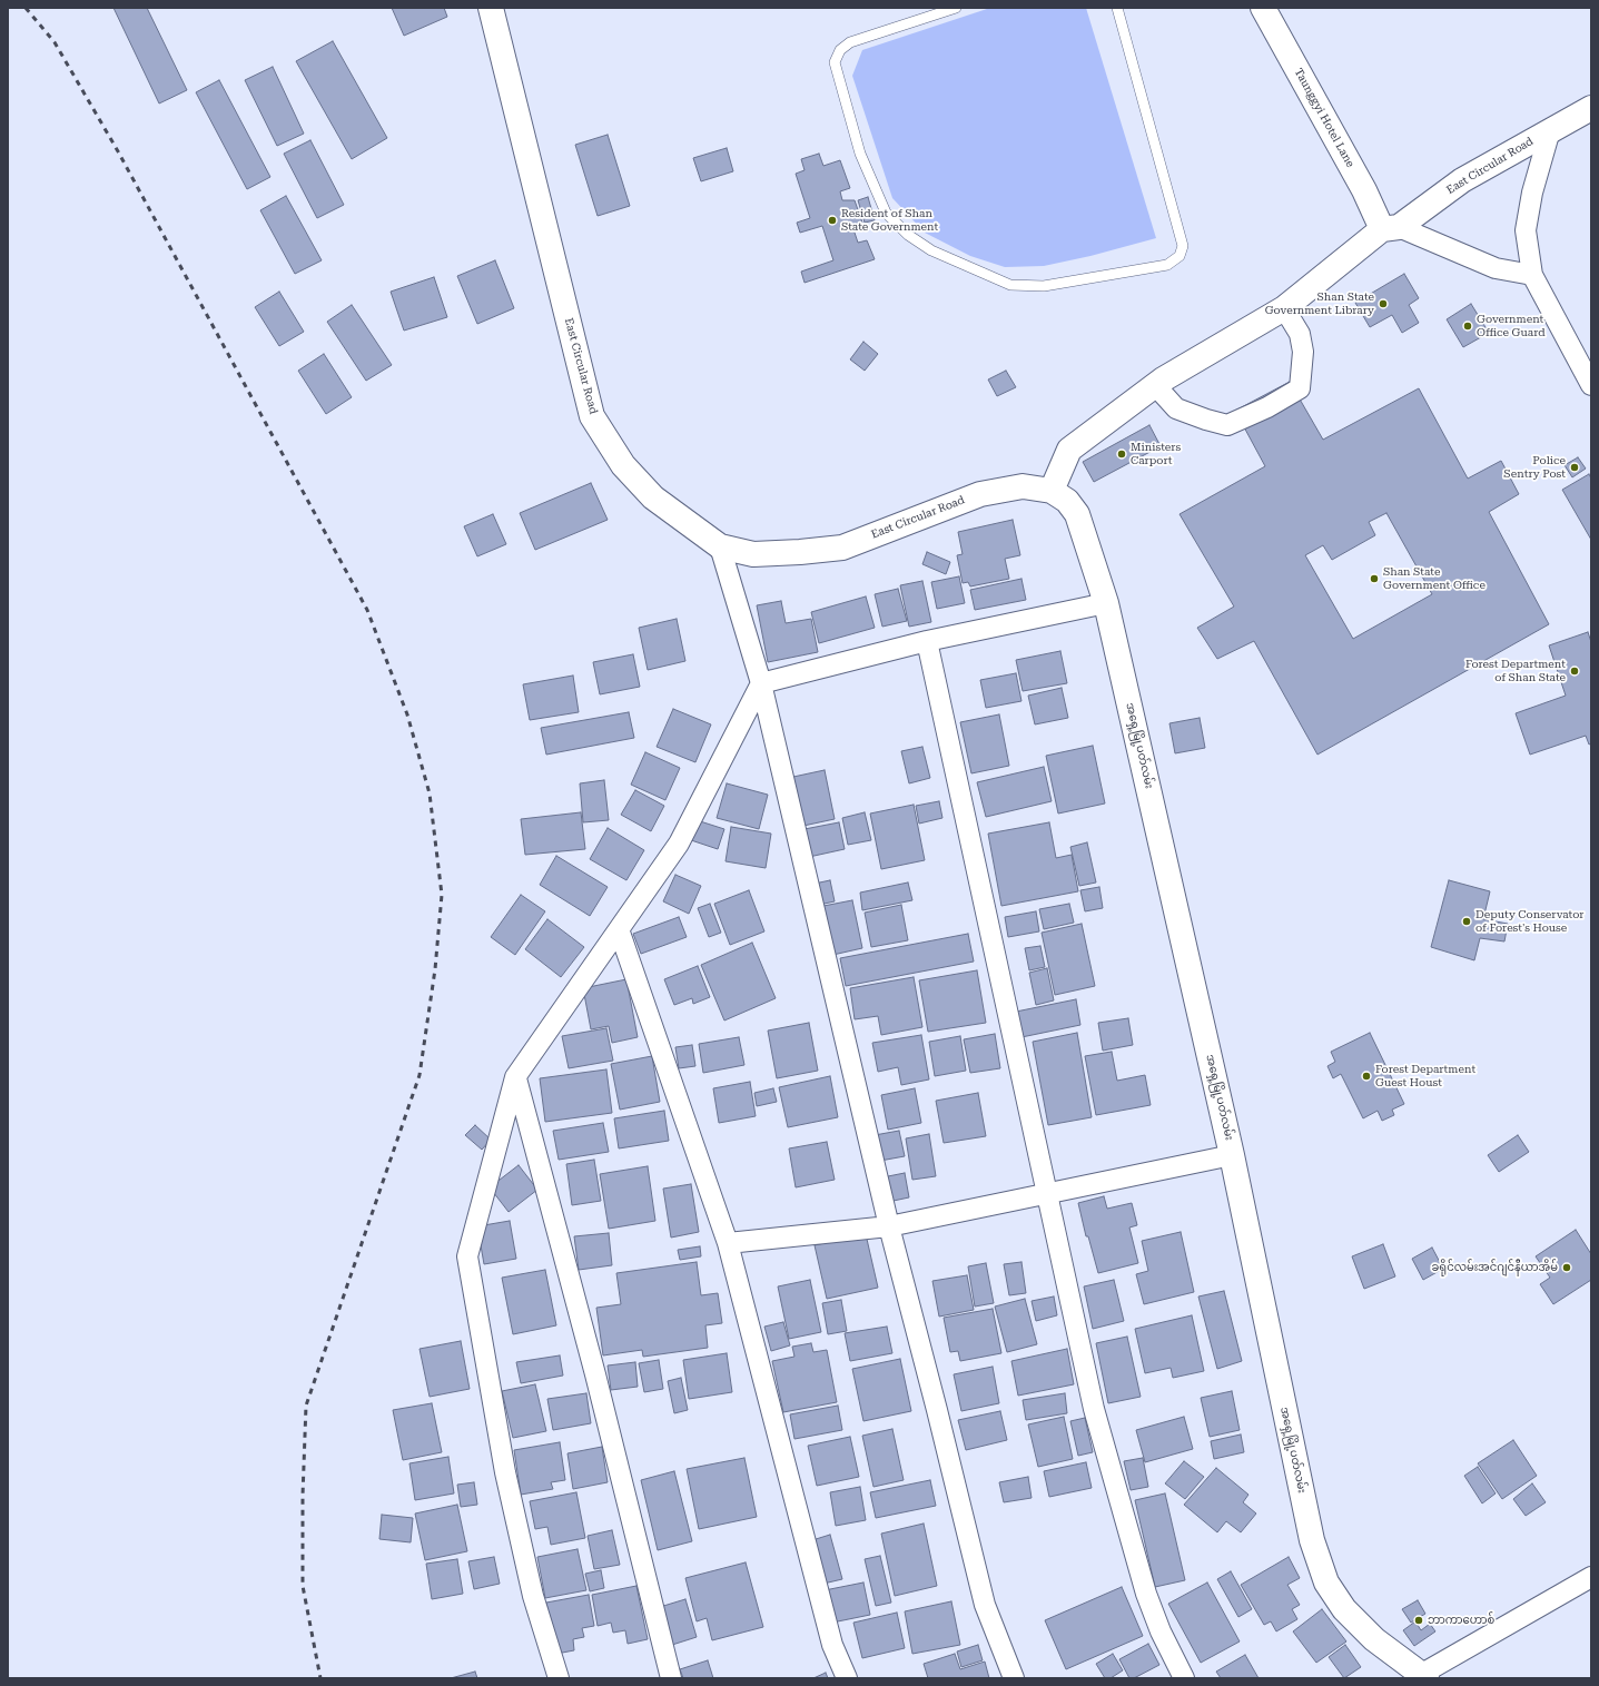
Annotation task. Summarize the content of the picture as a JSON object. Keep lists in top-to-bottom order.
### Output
{
  "streets": {
    "street": ["Taunggyi Hotel Lane", "East Circular Road", "အရှေ့မြို့ပတ်လမ်း"]
  },
  "crossings": [
    ["Taunggyi Hotel Lane", "East Circular Road"],
    ["East Circular Road", "အရှေ့မြို့ပတ်လမ်း"]
  ],
  "places": [
    "Resident of Shan State Government",
    "Shan State Government Library",
    "Government Office Guard",
    "Ministers Carport",
    "Police Sentry Post",
    "Shan State Government Office",
    "Forest Department of Shan State",
    "Deputy Conservator of Forest's House",
    "Forest Department Guest Houst",
    "ခရိုင်လမ်းအင်ဂျင်နီယာအိမ်",
    "ဘာကာဟောစ်"
  ]
}
